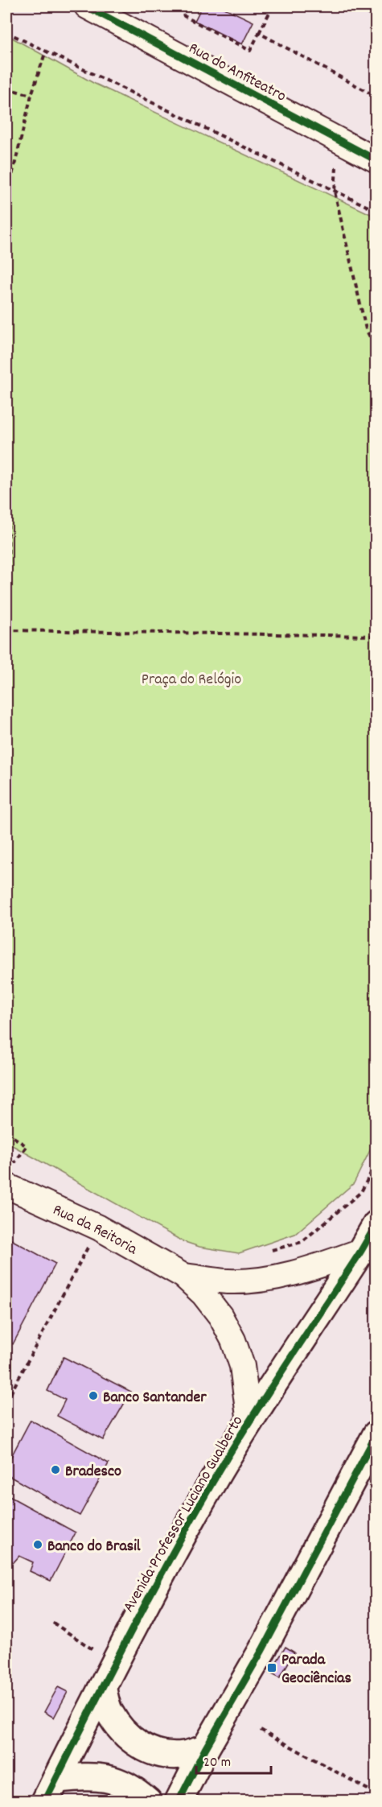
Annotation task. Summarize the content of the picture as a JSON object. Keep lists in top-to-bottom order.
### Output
{
  "streets": {
    "street": ["Rua do Anfiteatro", "Rua da Reitoria", "Avenida Professor Luciano Gualberto"]
  },
  "crossings": [
    ["Rua da Reitoria", "Avenida Professor Luciano Gualberto"]
  ],
  "parks": ["Praça do Relógio"],
  "places": {
    "other": ["Banco Santander", "Bradesco", "Banco do Brasil"],
    "transit": ["Parada Geociências"]
  },
  "scale_bar": "20 m"
}
